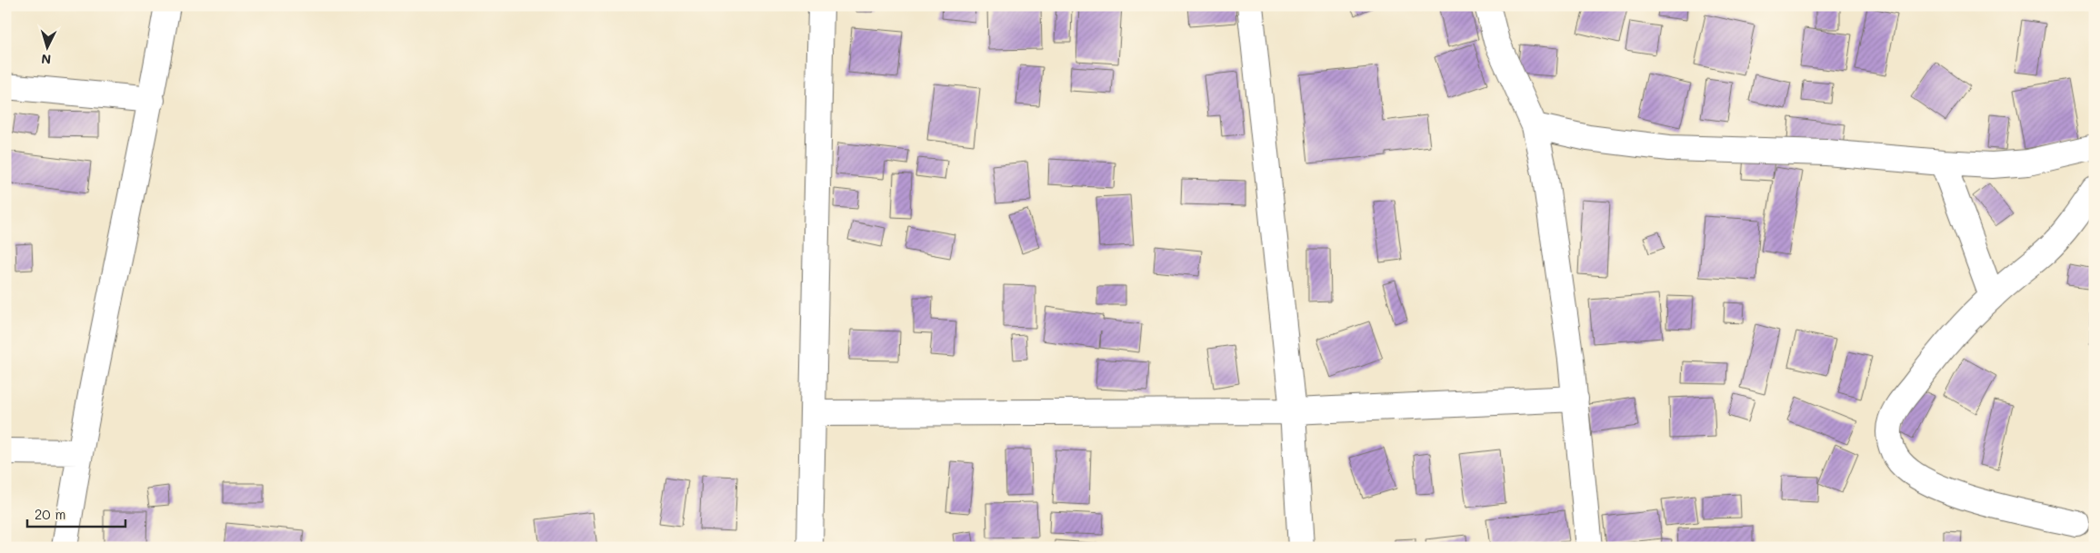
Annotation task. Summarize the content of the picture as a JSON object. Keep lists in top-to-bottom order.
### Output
{
  "scale_bar": "20 m",
  "north": "bottom"
}
